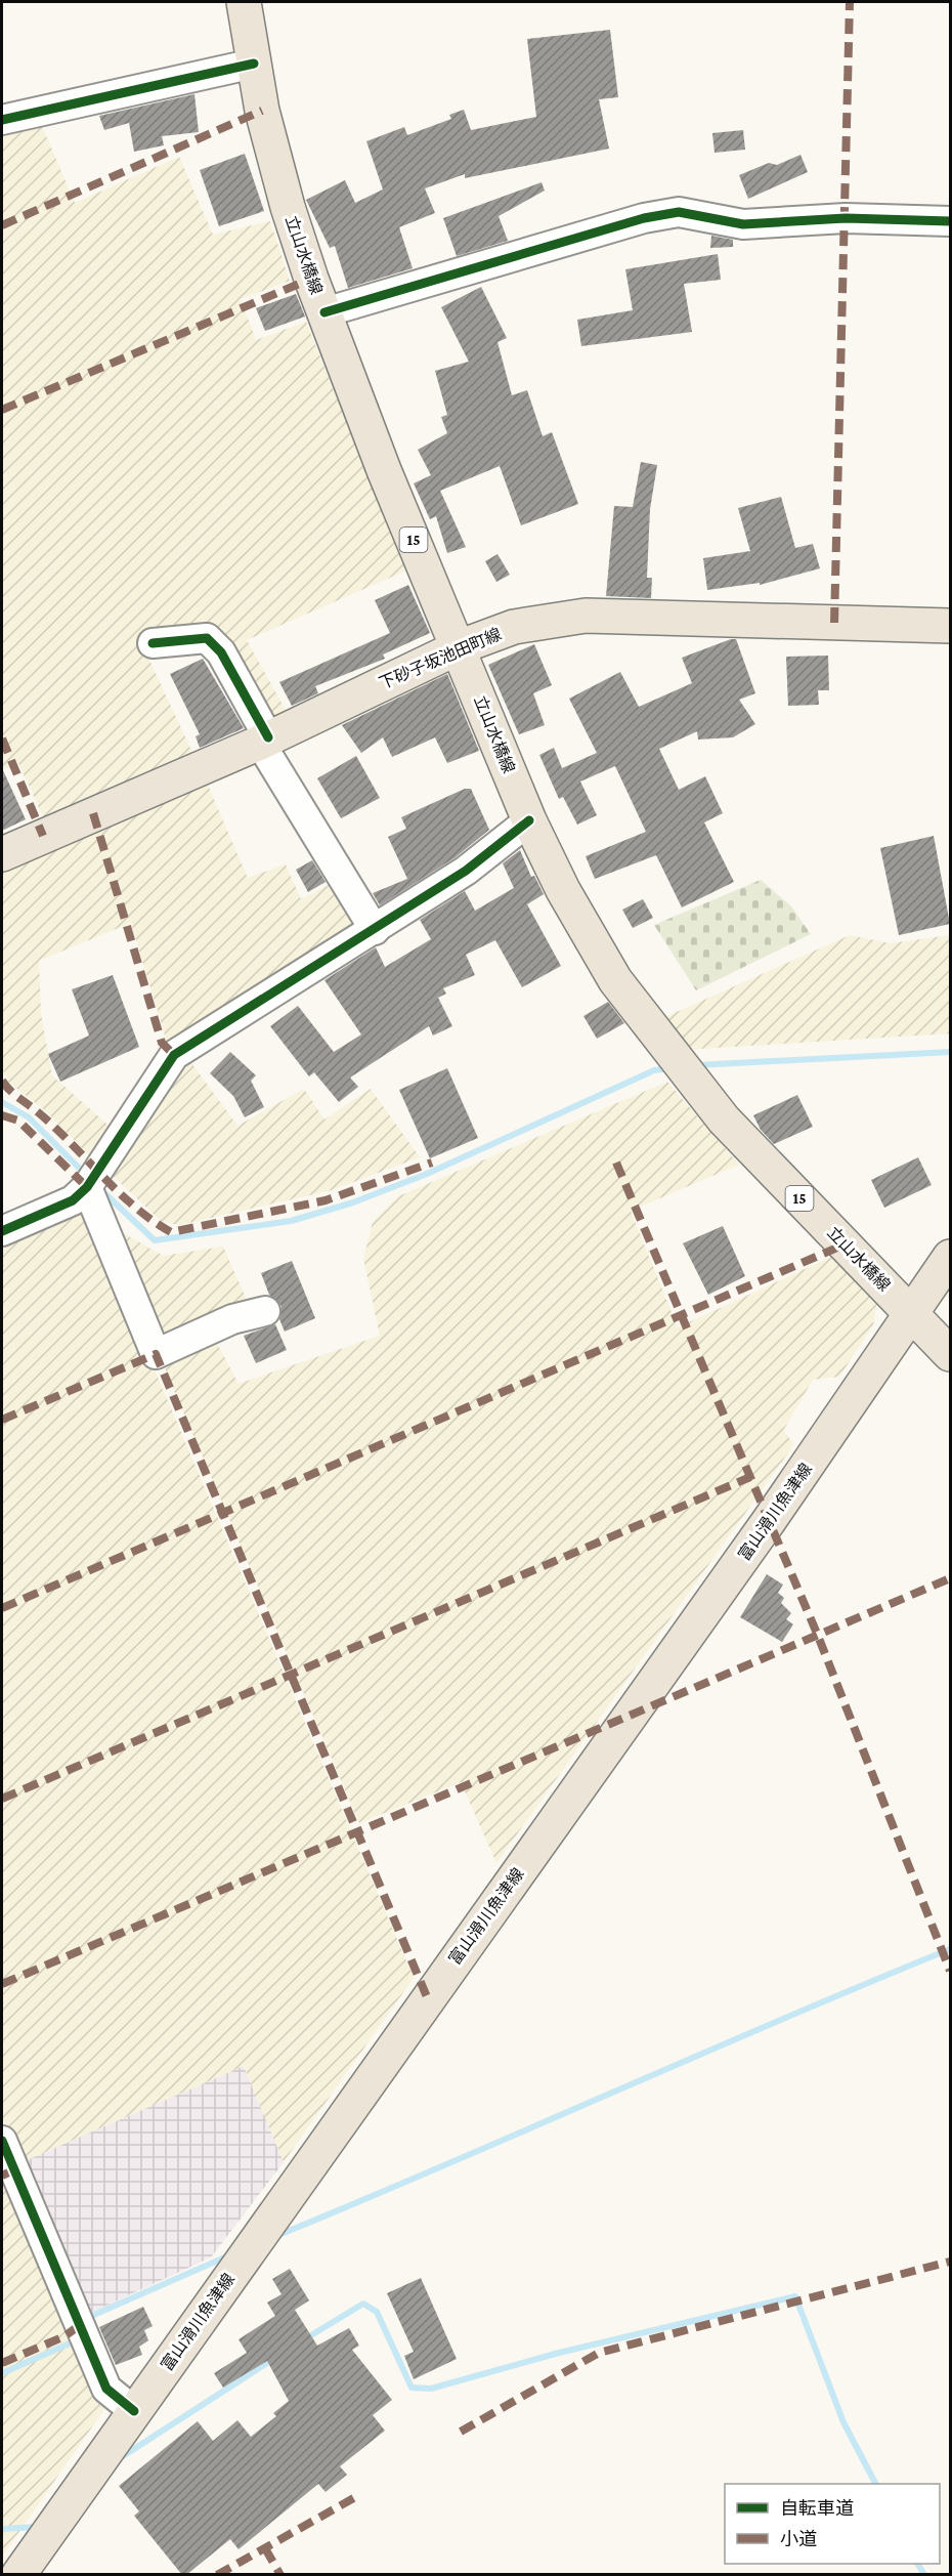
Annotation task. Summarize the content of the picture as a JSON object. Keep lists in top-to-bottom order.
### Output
{
  "streets": {
    "main road": [
      "立山水橋線",
      "15",
      "下砂子坂池田町線",
      "富山滑川魚津線"
    ]
  },
  "crossings": [
    ["立山水橋線", "下砂子坂池田町線"],
    ["立山水橋線", "富山滑川魚津線"]
  ],
  "legend": ["自転車道", "小道"]
}
